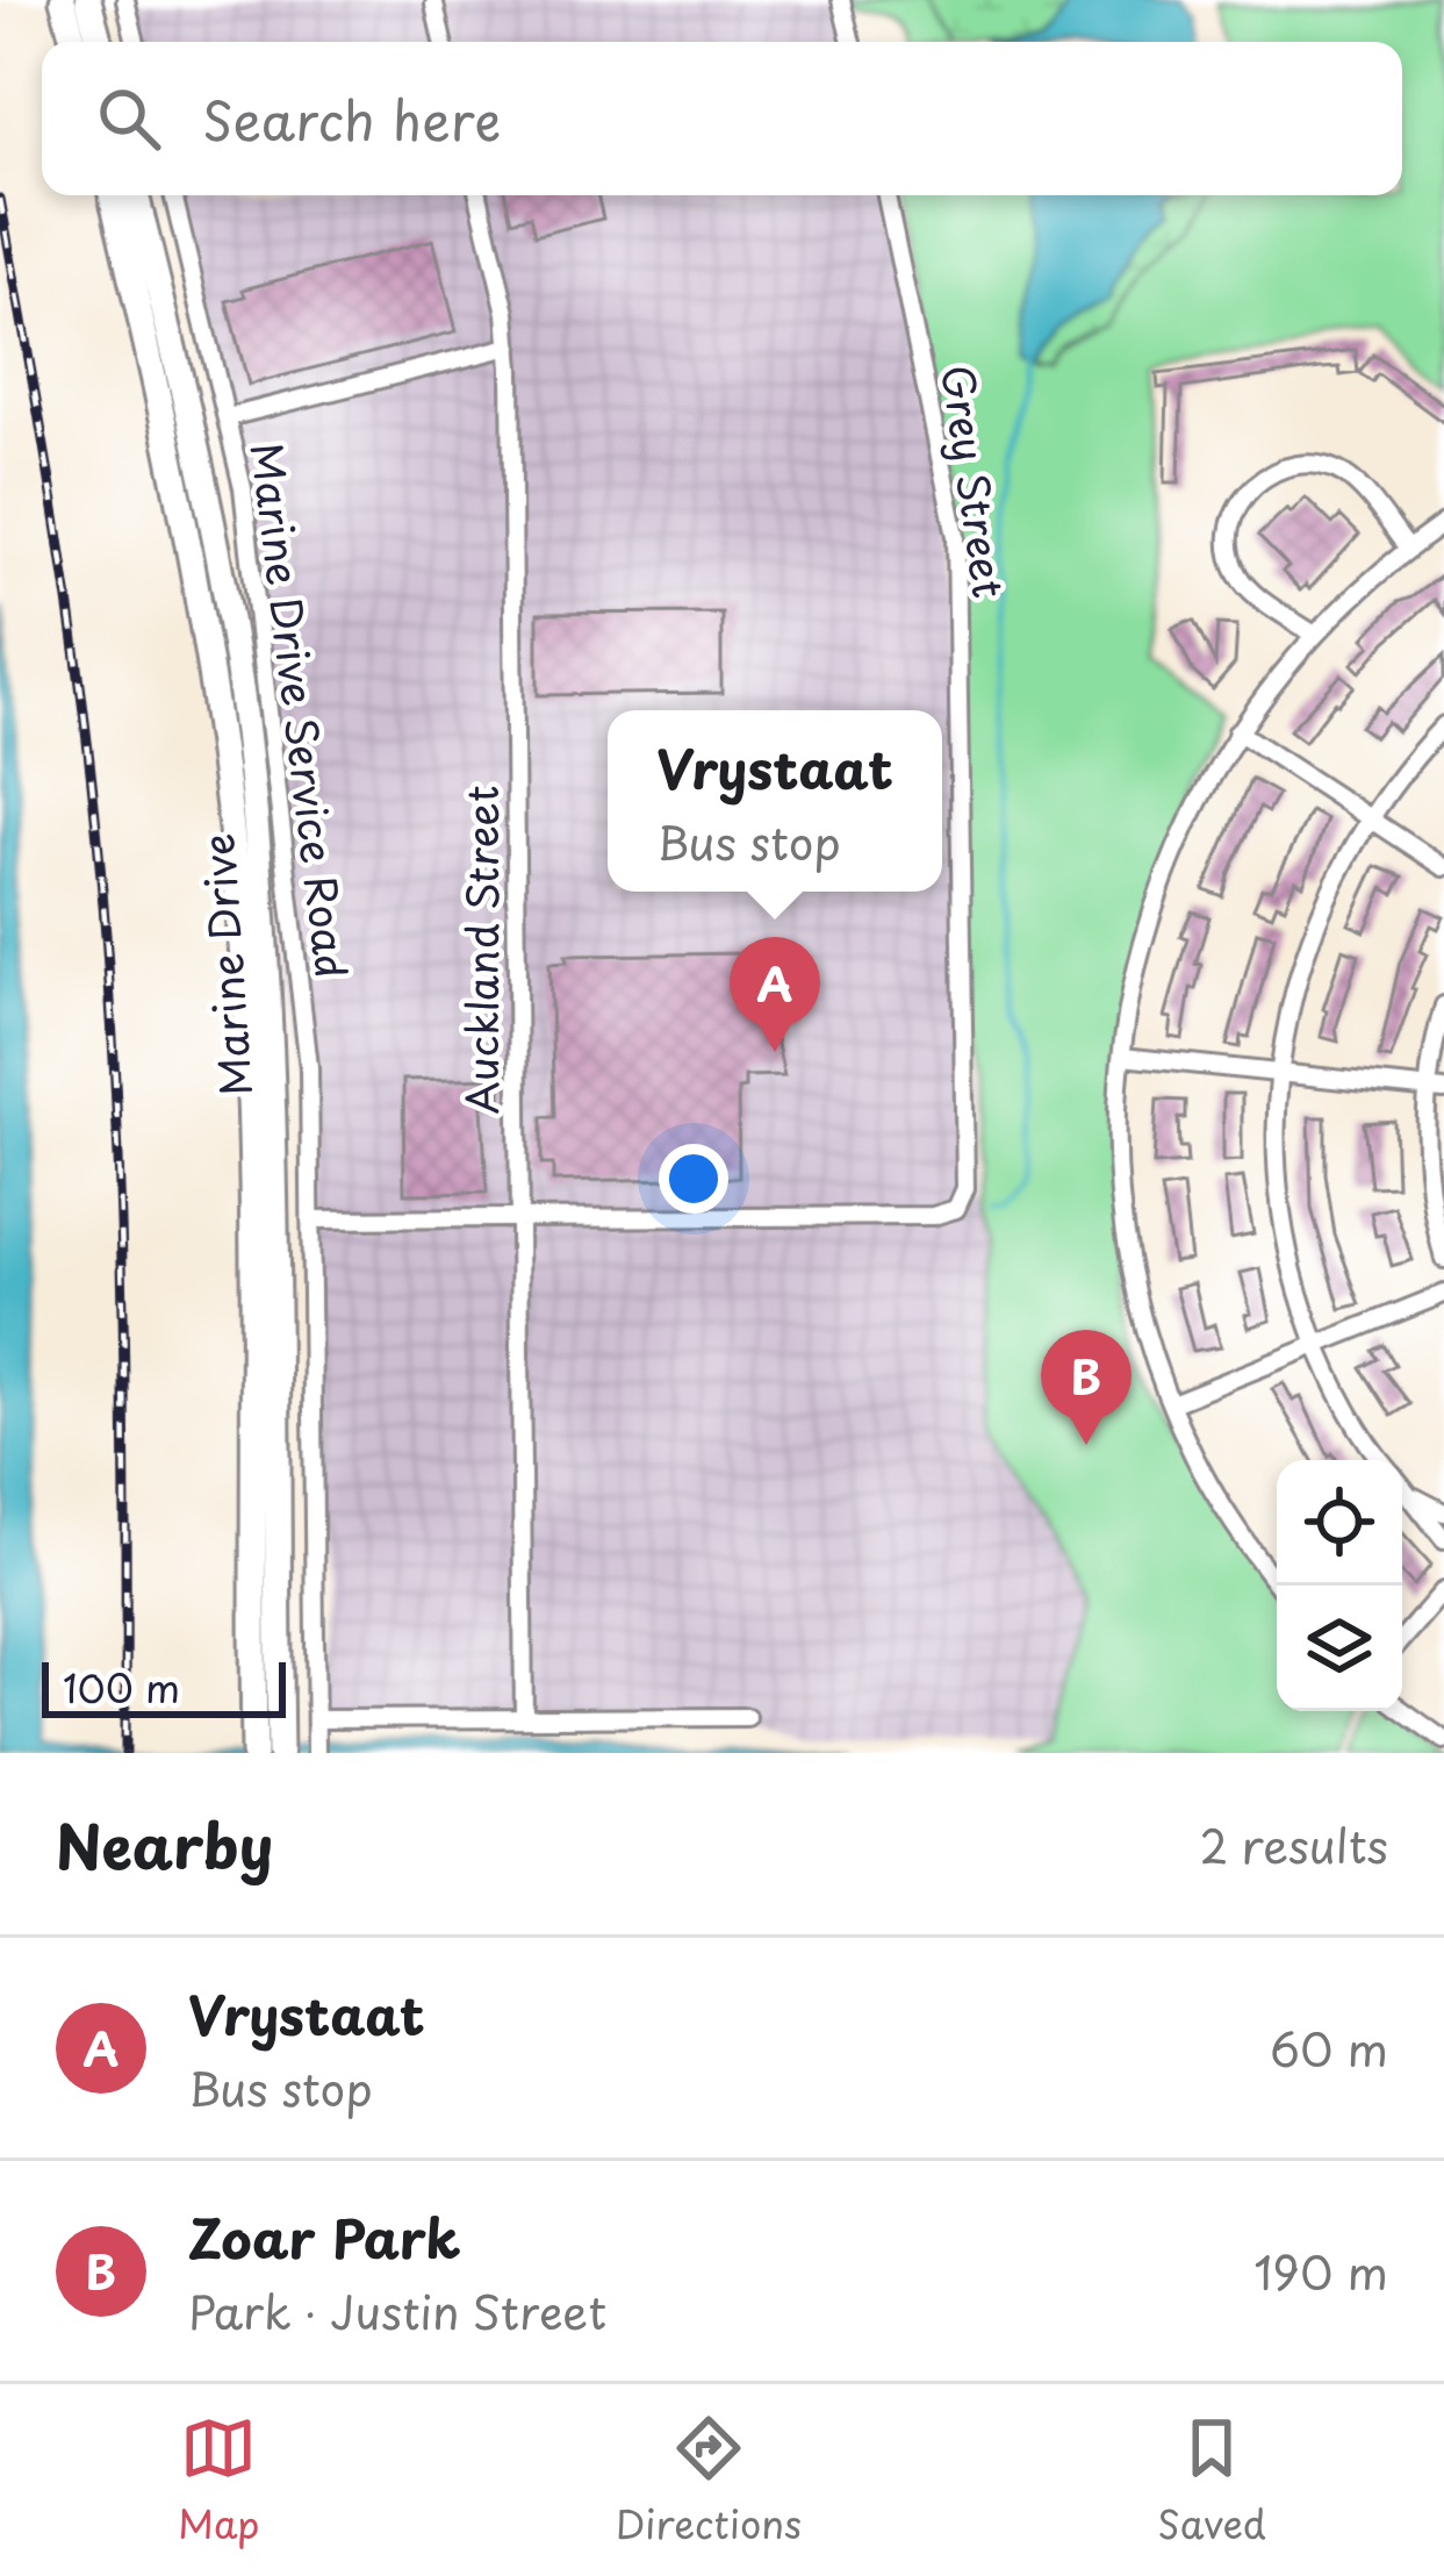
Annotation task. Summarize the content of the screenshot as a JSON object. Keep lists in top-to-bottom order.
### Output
{
  "streets": {
    "main road": ["Marine Drive"],
    "street": ["Grey Street", "Marine Drive Service Road", "Auckland Street"]
  },
  "crossings": [
    ["Grey Street", "Auckland Street"]
  ],
  "scale_bar": "100 m",
  "page": {
    "search": "Search here",
    "popup": ["Vrystaat", "Bus stop"],
    "pins": ["A", "B"],
    "scale": "100 m",
    "heading": ["Nearby", "2 results"],
    "list": [
      {
        "mark": "A",
        "name": "Vrystaat",
        "note": "Bus stop",
        "value": "60 m"
      },
      {
        "mark": "B",
        "name": "Zoar Park",
        "note": "Park · Justin Street",
        "value": "190 m"
      }
    ],
    "nav": ["Map", "Directions", "Saved"]
  }
}
